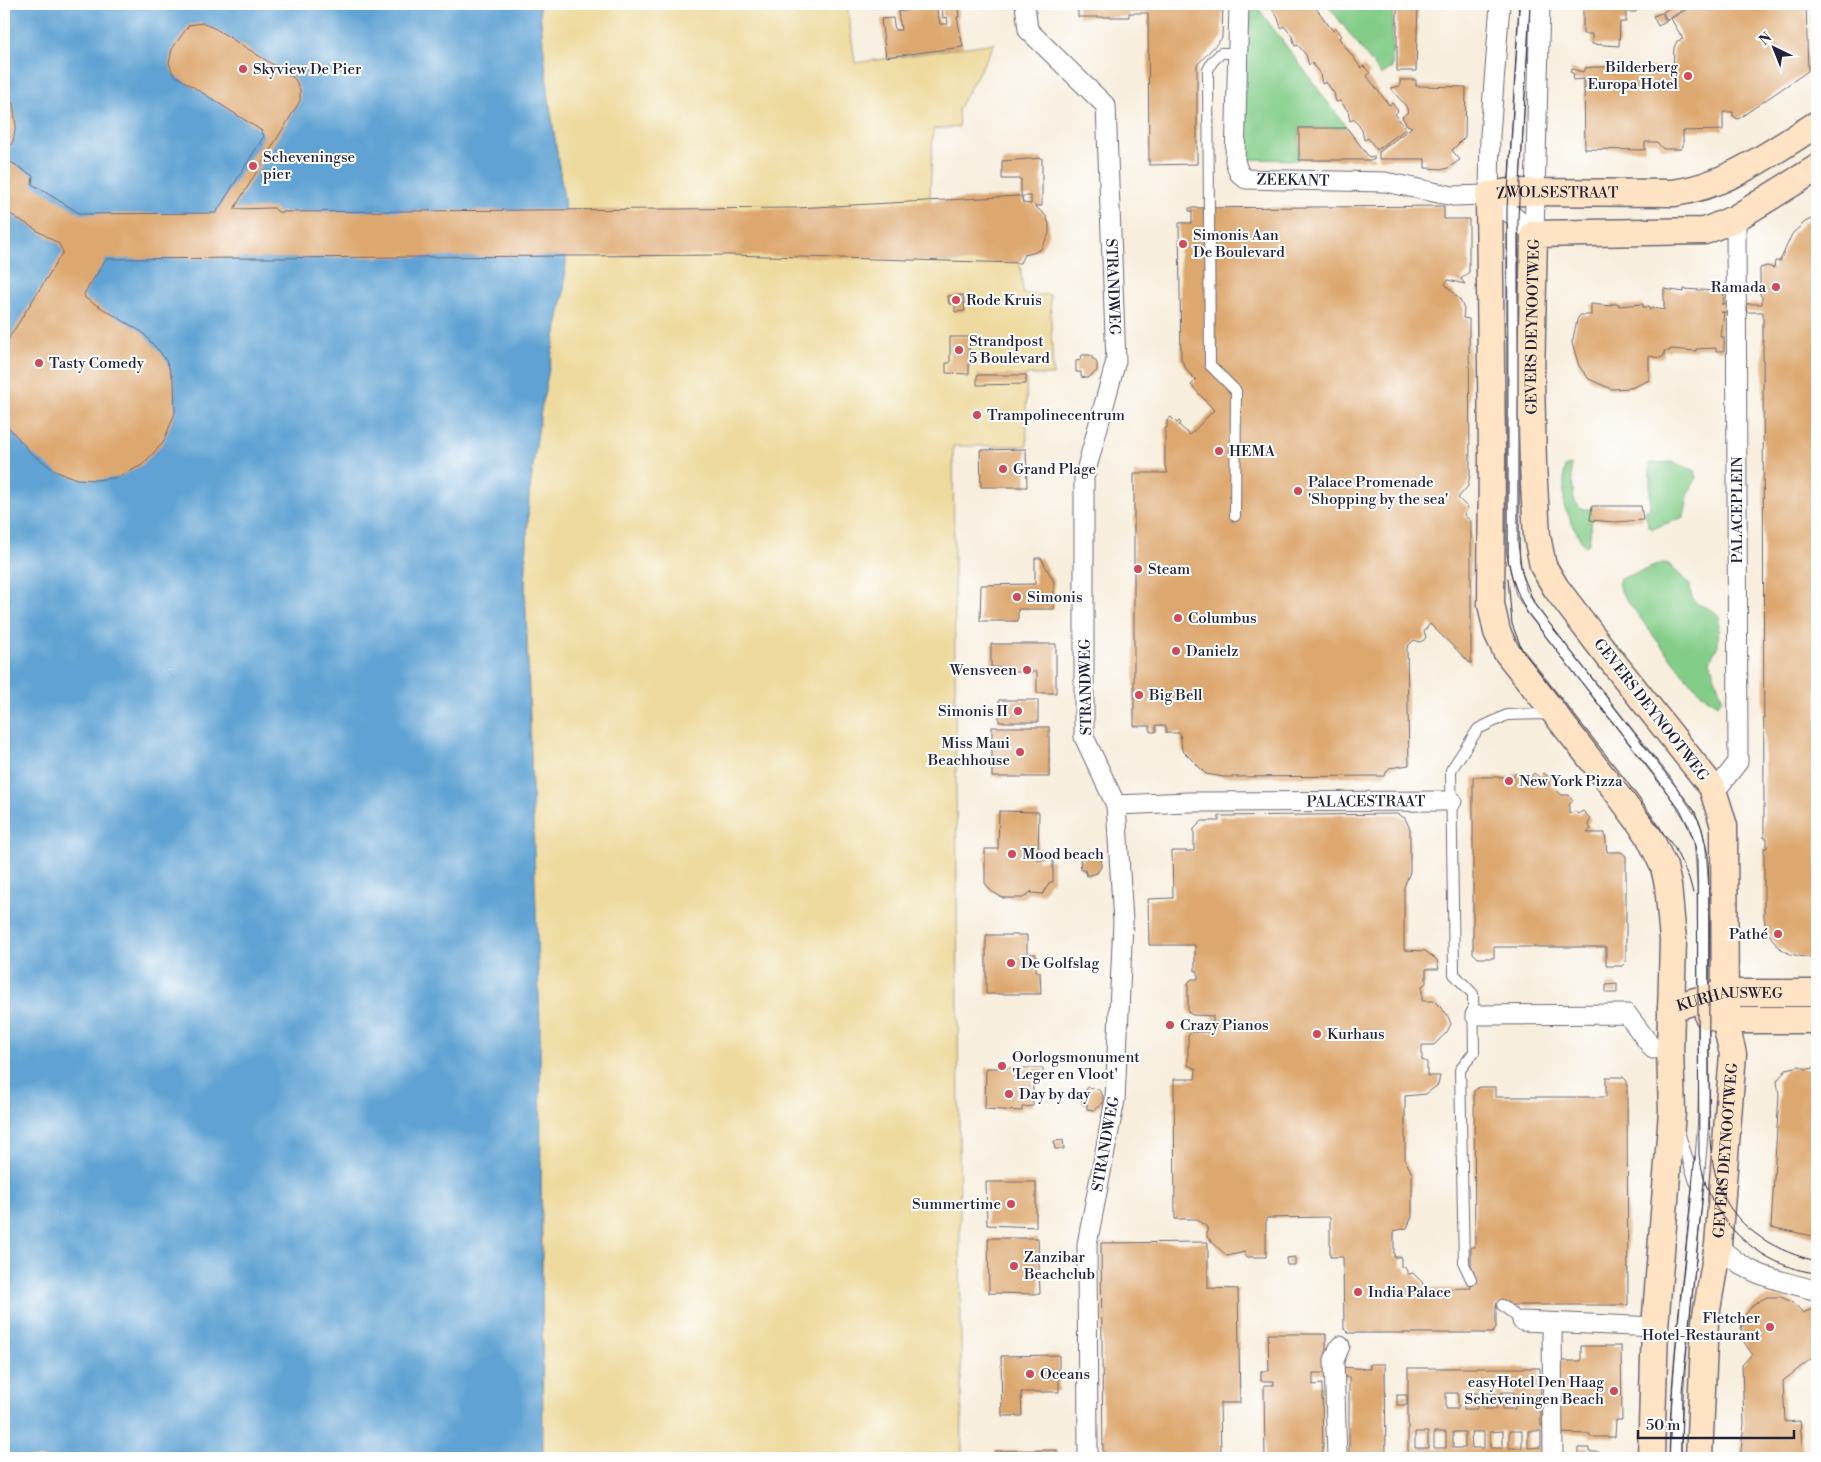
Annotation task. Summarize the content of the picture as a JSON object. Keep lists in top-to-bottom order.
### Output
{
  "streets": {
    "main road": ["ZWOLSESTRAAT", "GEVERS DEYNOOTWEG", "KURHAUSWEG"],
    "street": [
      "ZEEKANT",
      "STRANDWEG",
      "PALACEPLEIN",
      "PALACESTRAAT"
    ]
  },
  "crossings": [
    ["ZEEKANT", "ZWOLSESTRAAT"],
    ["ZEEKANT", "GEVERS DEYNOOTWEG"],
    ["ZWOLSESTRAAT", "GEVERS DEYNOOTWEG"],
    ["STRANDWEG", "PALACESTRAAT"],
    ["GEVERS DEYNOOTWEG", "PALACEPLEIN"],
    ["GEVERS DEYNOOTWEG", "KURHAUSWEG"]
  ],
  "places": [
    "Skyview De Pier",
    "Bilderberg Europa Hotel",
    "Scheveningse pier",
    "Simonis Aan De Boulevard",
    "Ramada",
    "Rode Kruis",
    "Strandpost 5 Boulevard",
    "Tasty Comedy",
    "Trampolinecentrum",
    "HEMA",
    "Grand Plage",
    "Palace Promenade 'Shopping by the sea'",
    "Steam",
    "Simonis",
    "Columbus",
    "Danielz",
    "Wensveen",
    "Big Bell",
    "Simonis II",
    "Miss Maui Beachhouse",
    "New York Pizza",
    "Mood beach",
    "Pathé",
    "De Golfslag",
    "Crazy Pianos",
    "Kurhaus",
    "Oorlogsmonument 'Leger en Vloot'",
    "Day by day",
    "Summertime",
    "Zanzibar Beachclub",
    "India Palace",
    "Fletcher Hotel-Restaurant",
    "Oceans",
    "easyHotel Den Haag Scheveningen Beach"
  ],
  "scale_bar": "50 m",
  "north": "top left"
}
